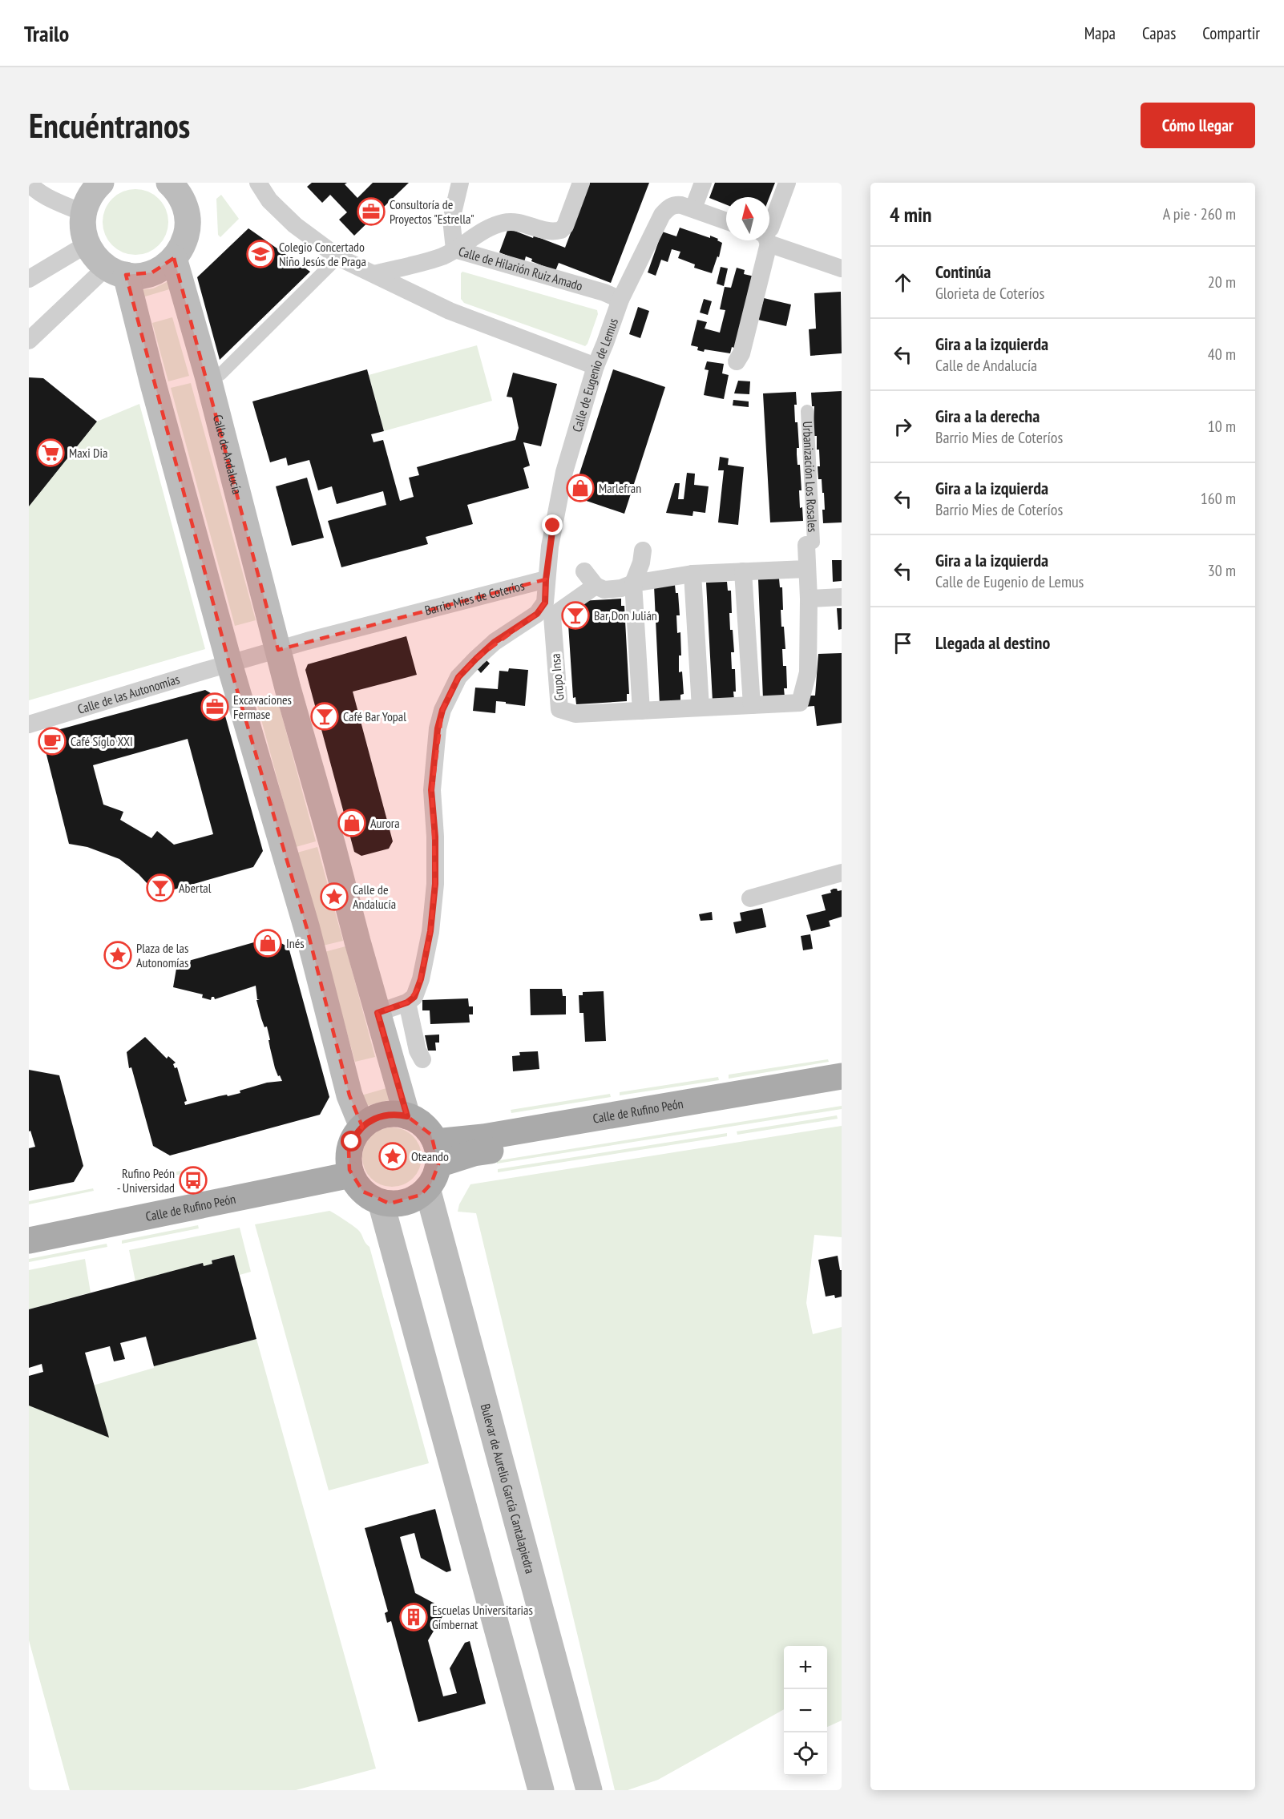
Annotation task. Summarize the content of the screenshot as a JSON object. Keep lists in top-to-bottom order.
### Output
{
  "streets": {
    "main road": ["Calle de Andalucía", "Calle de Rufino Peón", "Bulevar de Aurelio García Cantalapiedra"],
    "street": [
      "Calle de Hilarión Ruiz Amado",
      "Calle de Eugenio de Lemus",
      "Urbanización Los Rosales",
      "Barrio Mies de Coteríos",
      "Grupo Insa",
      "Calle de las Autonomías"
    ]
  },
  "crossings": [
    ["Calle de Hilarión Ruiz Amado", "Calle de Eugenio de Lemus"],
    ["Calle de Eugenio de Lemus", "Barrio Mies de Coteríos"],
    ["Calle de Andalucía", "Barrio Mies de Coteríos"],
    ["Calle de Andalucía", "Calle de Rufino Peón"],
    ["Calle de Andalucía", "Bulevar de Aurelio García Cantalapiedra"],
    ["Urbanización Los Rosales", "Grupo Insa"],
    ["Calle de Rufino Peón", "Bulevar de Aurelio García Cantalapiedra"]
  ],
  "places": {
    "office": ["Consultoría de Proyectos \"Estrella\"", "Excavaciones Fermase"],
    "school or university": ["Colegio Concertado Niño Jesús de Praga"],
    "supermarket": ["Maxi Dia"],
    "shop": ["Marlefran", "Aurora", "Inés"],
    "bar": ["Bar Don Julián", "Café Bar Yopal", "Abertal"],
    "cafe": ["Café Siglo XXI"],
    "place": ["Calle de Andalucía", "Plaza de las Autonomías", "Oteando"],
    "bus stop": ["Rufino Peón - Universidad"],
    "building": ["Escuelas Universitarias Gimbernat"]
  },
  "north": "top",
  "page": {
    "header": "Trailo",
    "nav": ["Mapa", "Capas", "Compartir"],
    "buttons": "Cómo llegar",
    "title": "Encuéntranos",
    "heading": ["4 min", "A pie · 260 m"],
    "list": [
      ["Continúa", "Glorieta de Coteríos", "20 m"],
      ["Gira a la izquierda", "Calle de Andalucía", "40 m"],
      ["Gira a la derecha", "Barrio Mies de Coteríos", "10 m"],
      ["Gira a la izquierda", "Barrio Mies de Coteríos", "160 m"],
      ["Gira a la izquierda", "Calle de Eugenio de Lemus", "30 m"],
      "Llegada al destino"
    ],
    "map_buttons": ["+", "−"]
  }
}
